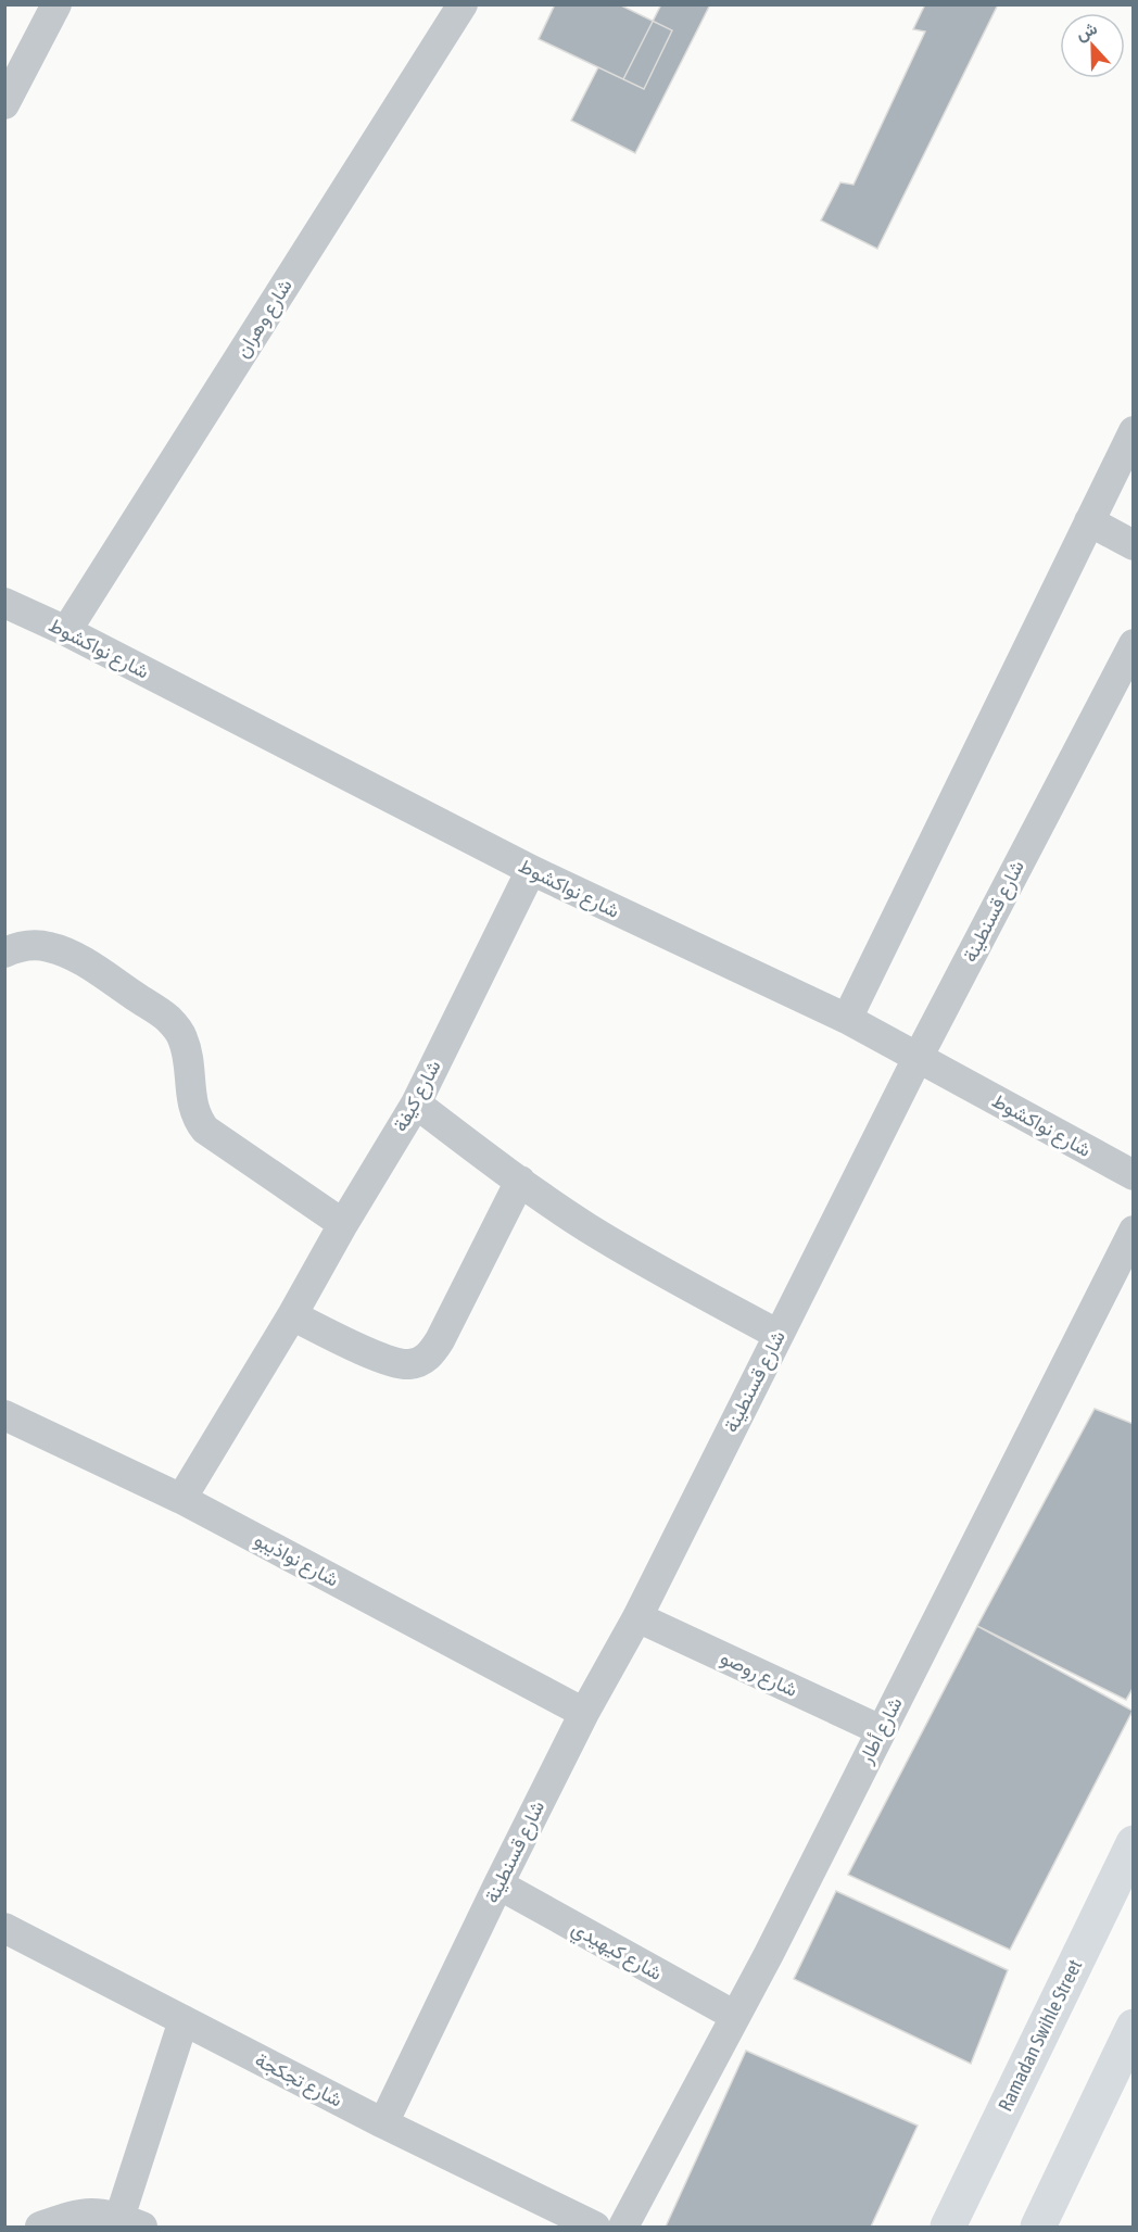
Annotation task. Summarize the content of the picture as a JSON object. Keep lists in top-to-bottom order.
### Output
{
  "streets": {
    "main road": ["Ramadan Swihle Street"],
    "street": [
      "شارع وهران",
      "شارع نواكشوط",
      "شارع قسنطينة",
      "شارع كيفة",
      "شارع نواذيبو",
      "شارع روصو",
      "شارع أطار",
      "شارع كيهيدي",
      "شارع تجكجة"
    ]
  },
  "crossings": [
    ["شارع وهران", "شارع نواكشوط"],
    ["شارع نواكشوط", "شارع قسنطينة"],
    ["شارع نواكشوط", "شارع كيفة"],
    ["شارع قسنطينة", "شارع نواذيبو"],
    ["شارع قسنطينة", "شارع روصو"],
    ["شارع قسنطينة", "شارع كيهيدي"],
    ["شارع قسنطينة", "شارع تجكجة"],
    ["شارع كيفة", "شارع نواذيبو"],
    ["شارع روصو", "شارع أطار"],
    ["شارع أطار", "شارع كيهيدي"]
  ],
  "north": "top"
}
